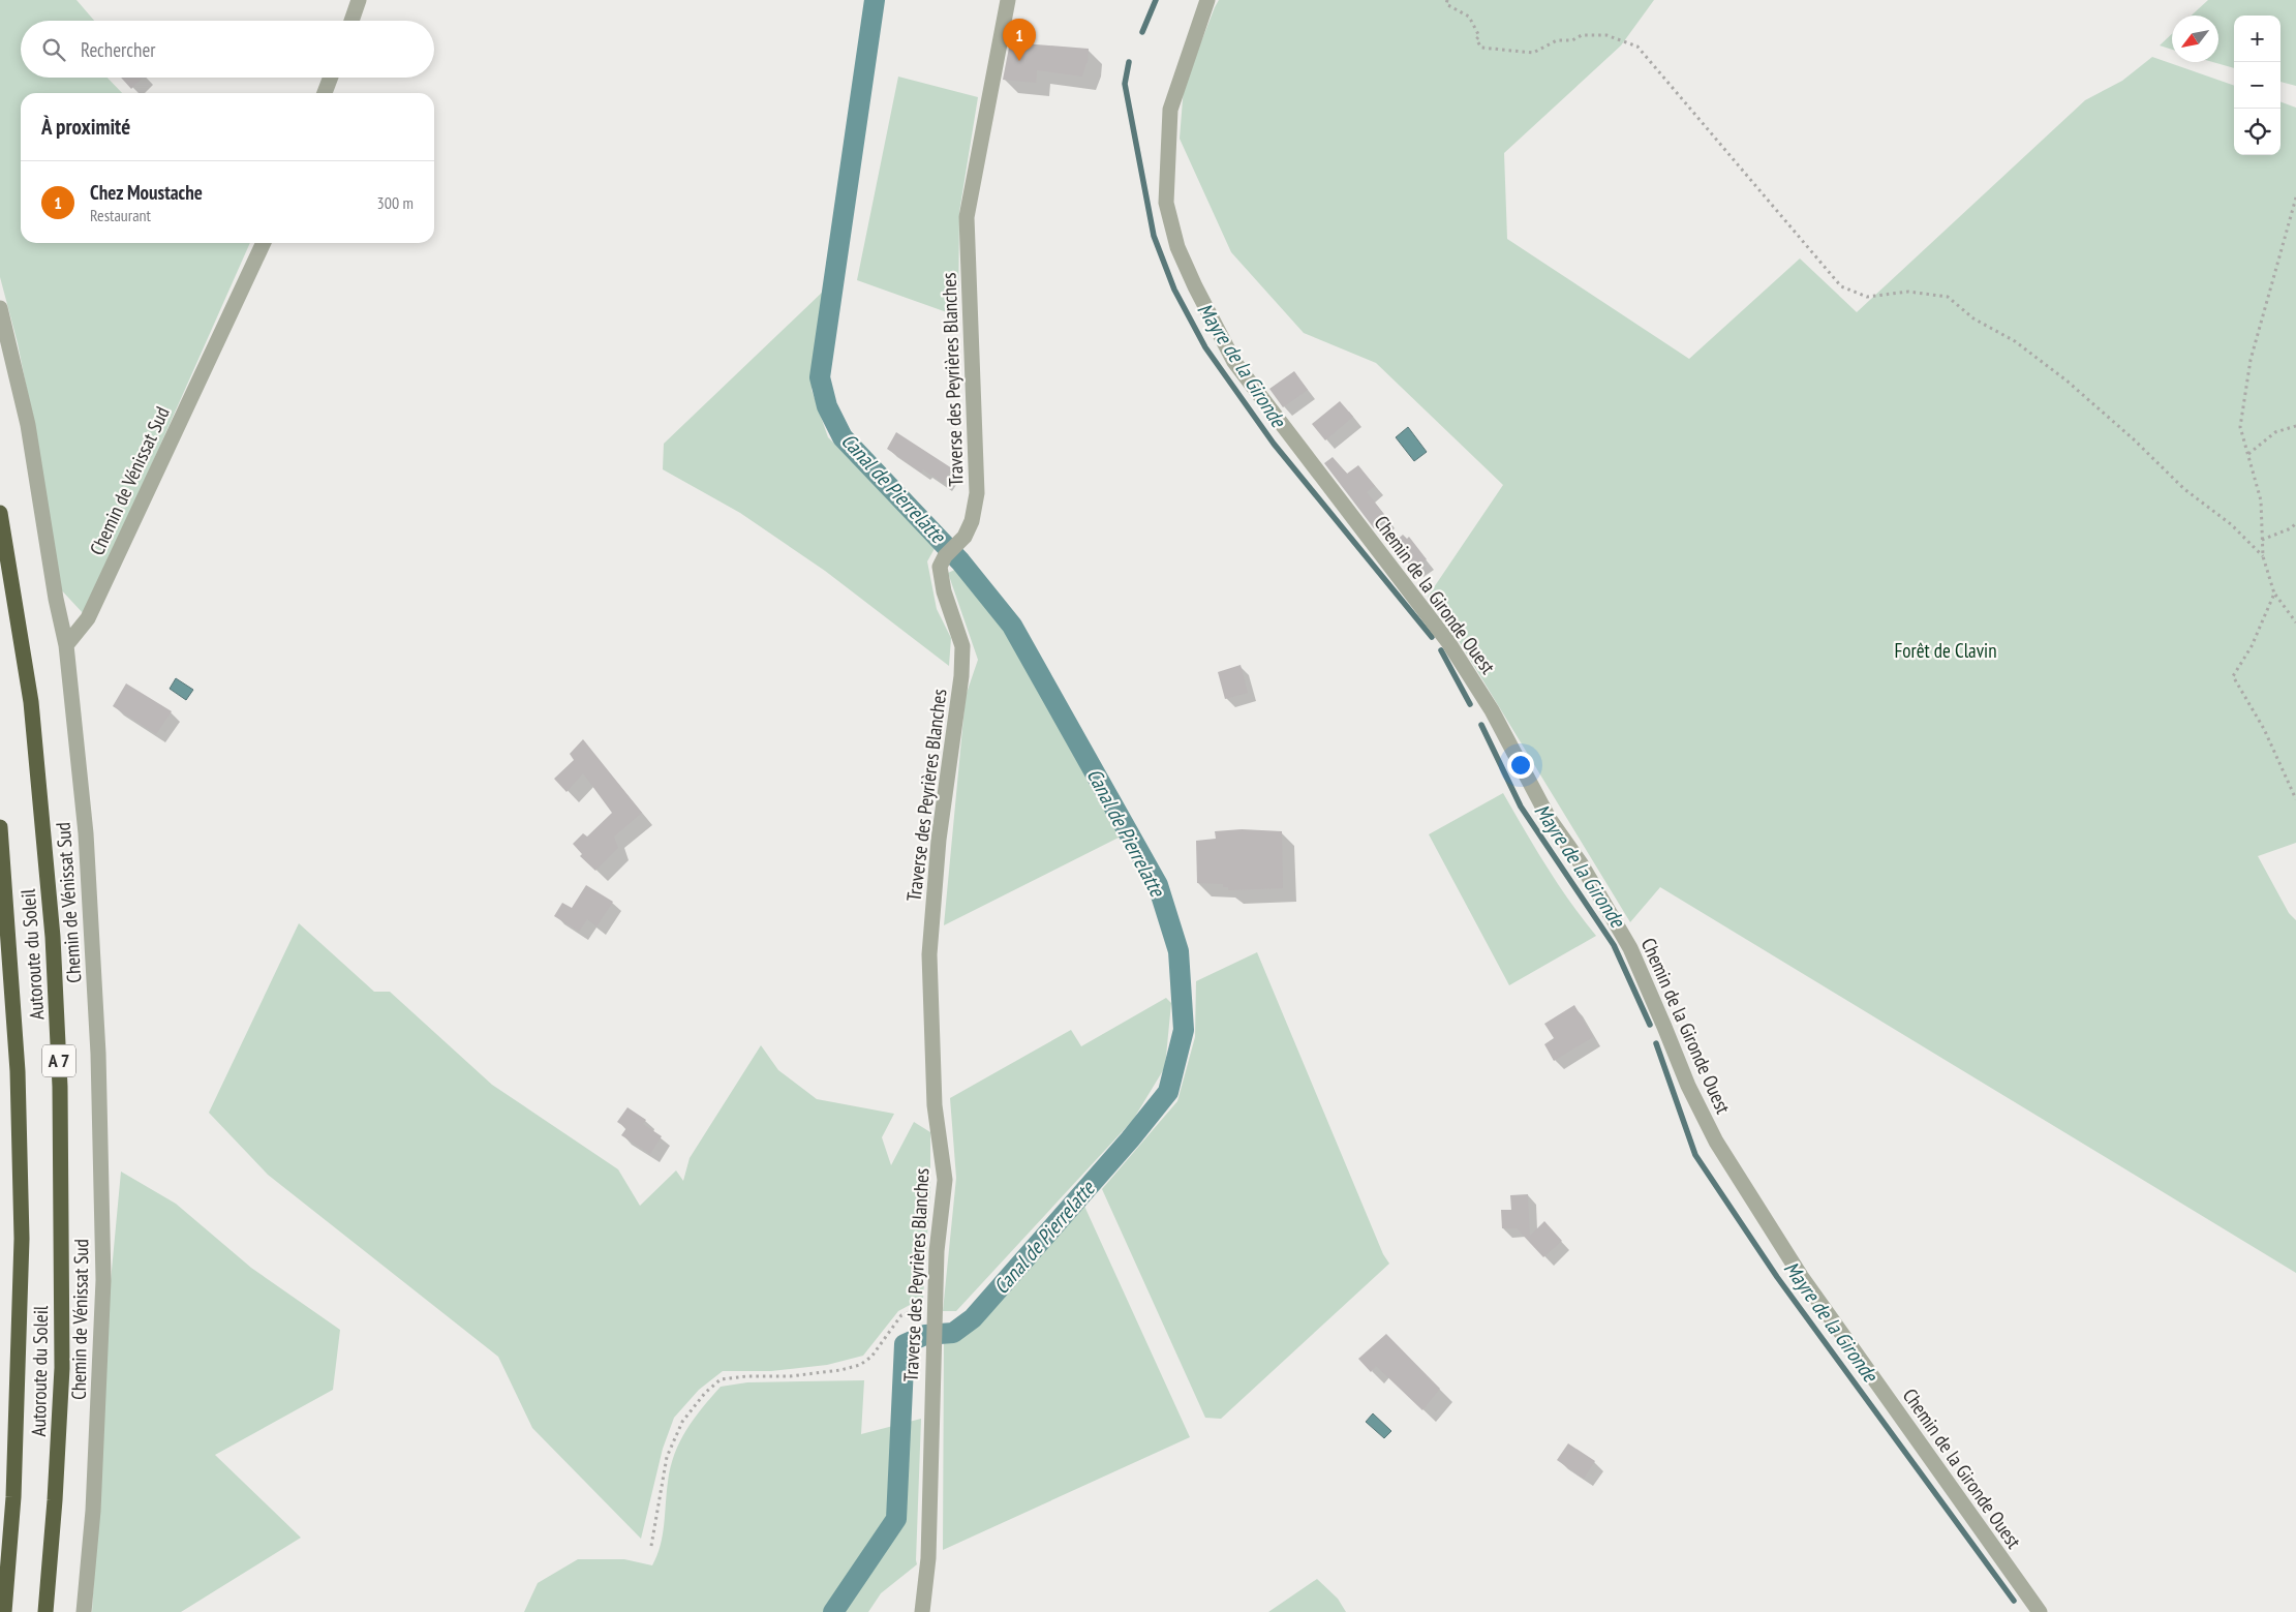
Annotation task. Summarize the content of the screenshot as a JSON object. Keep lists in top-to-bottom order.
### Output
{
  "streets": {
    "highway": ["Autoroute du Soleil", "A 7"],
    "street": ["Traverse des Peyrières Blanches", "Chemin de Vénissat Sud", "Chemin de la Gironde Ouest"]
  },
  "water": ["Mayre de la Gironde", "Canal de Pierrelatte"],
  "parks": ["Forêt de Clavin"],
  "north": "bottom left",
  "page": {
    "map_buttons": ["+", "−"],
    "pins": "1",
    "search": "Rechercher",
    "heading": "À proximité",
    "list": [
      {
        "mark": "1",
        "name": "Chez Moustache",
        "note": "Restaurant",
        "value": "300 m"
      }
    ]
  }
}
